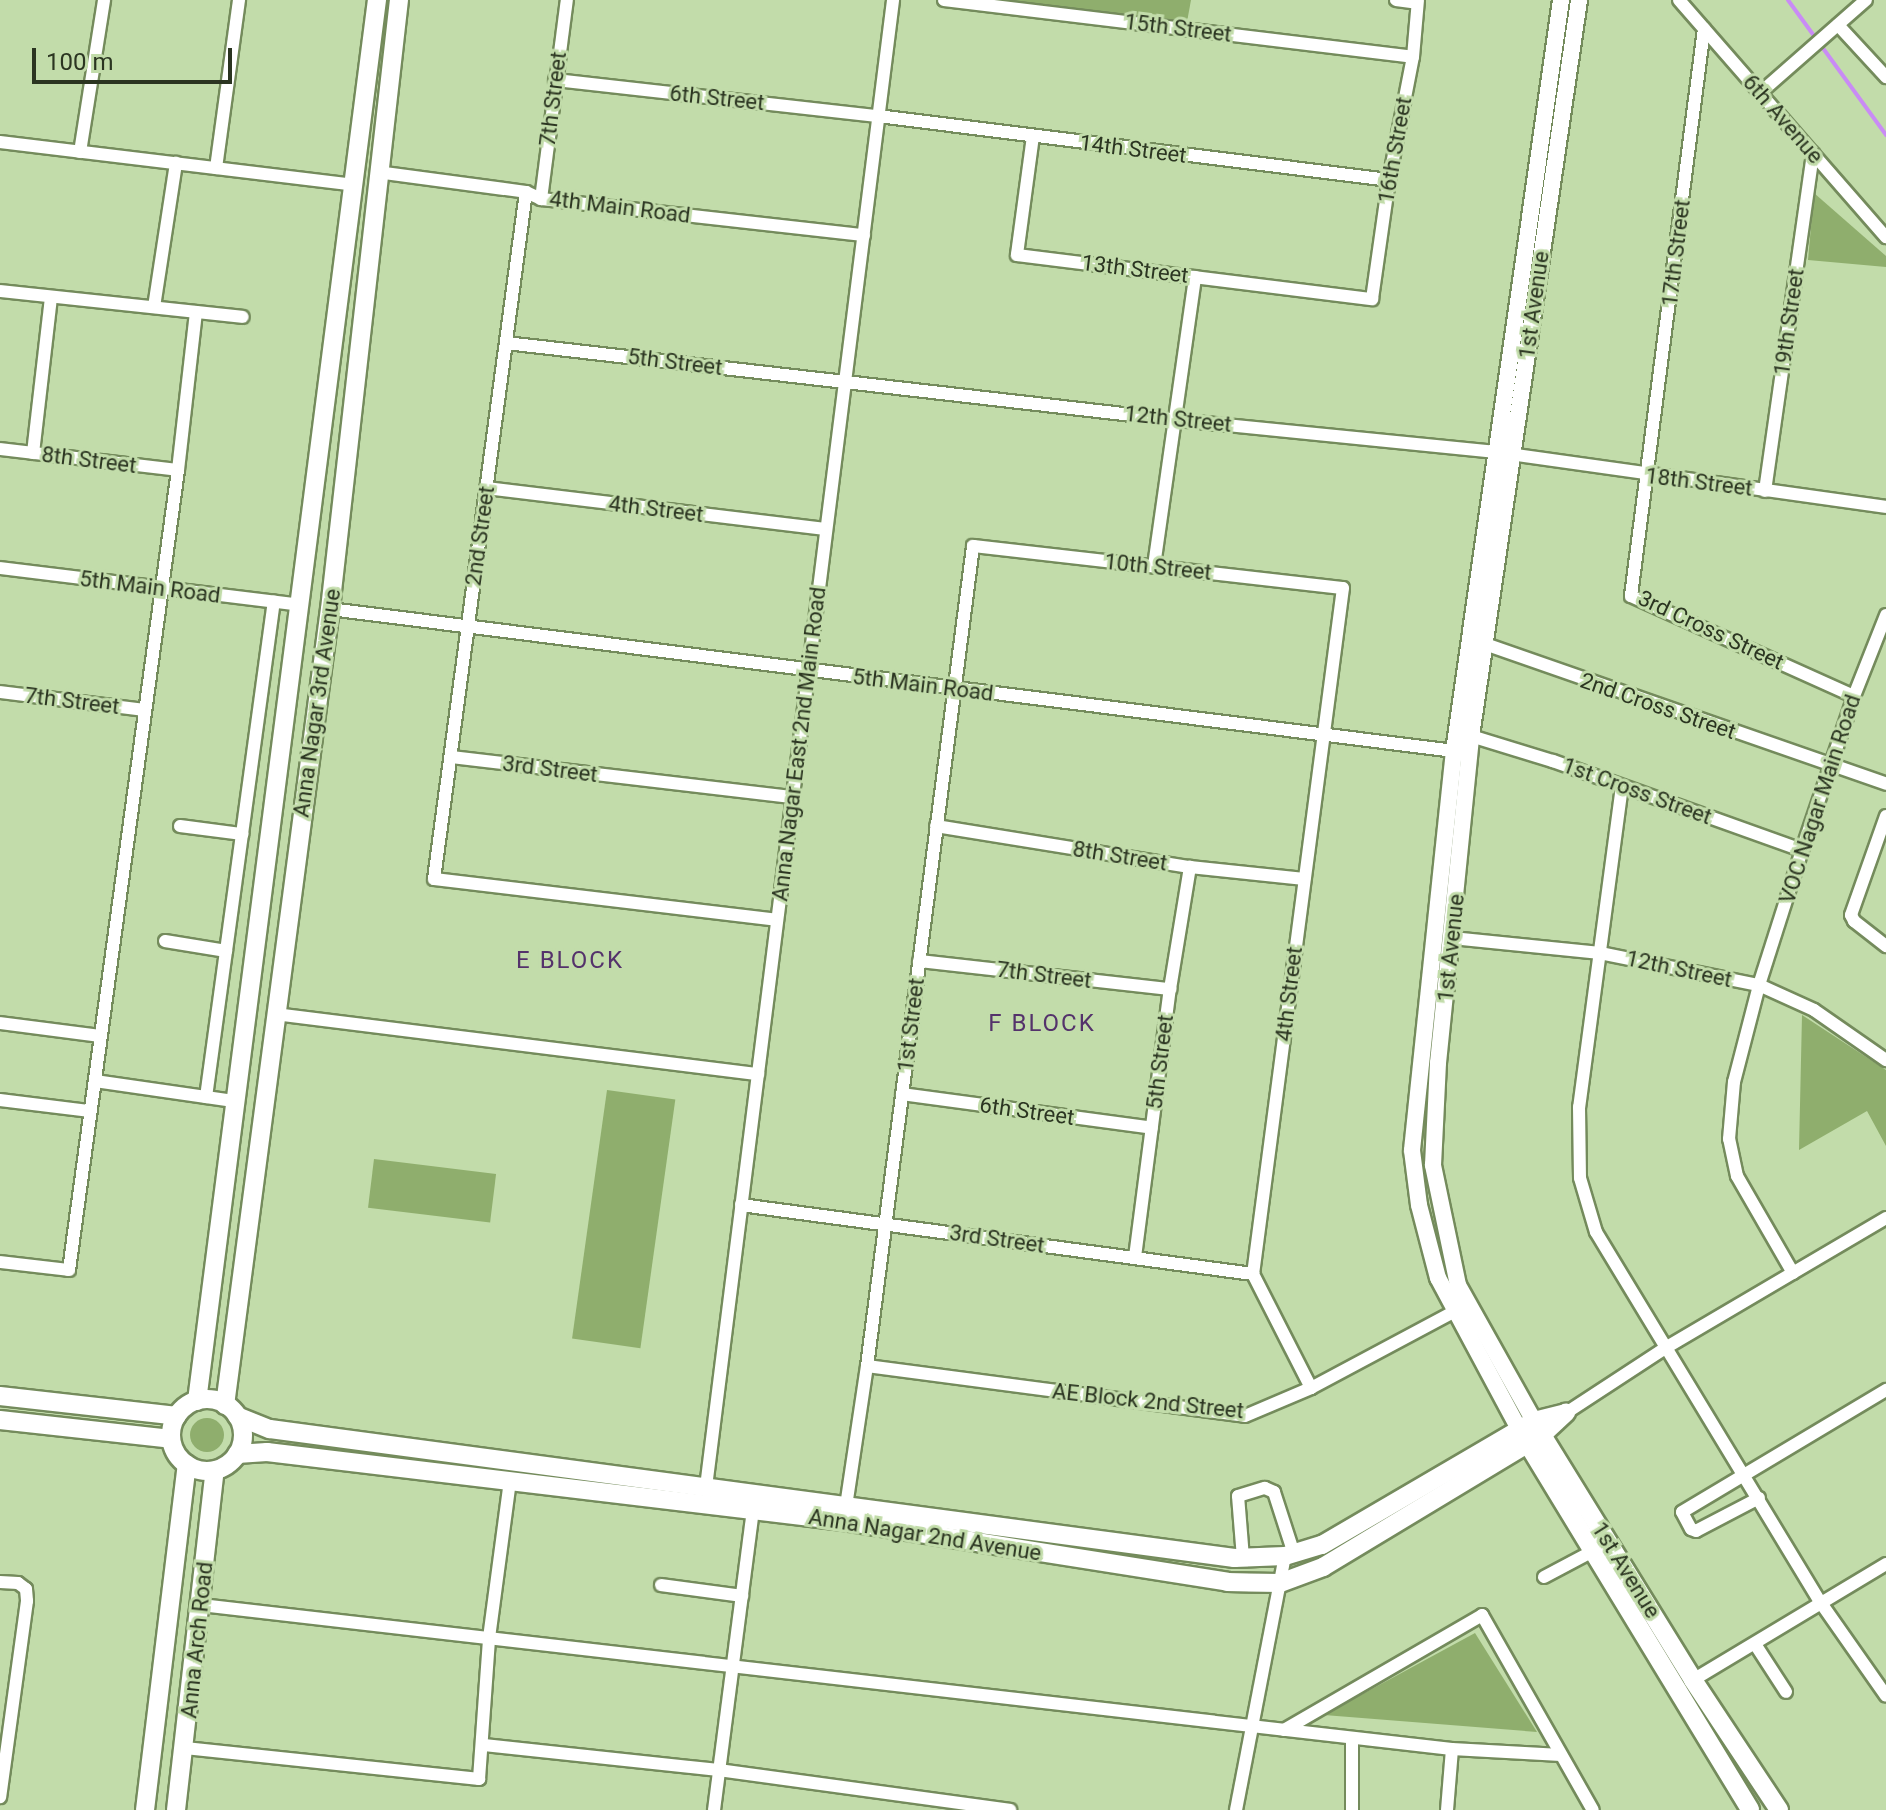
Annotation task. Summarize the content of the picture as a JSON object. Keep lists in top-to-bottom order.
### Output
{
  "streets": {
    "main road": [
      "1st Avenue",
      "Anna Nagar 3rd Avenue",
      "Anna Nagar 2nd Avenue",
      "Anna Arch Road"
    ],
    "street": [
      "15th Street",
      "6th Street",
      "7th Street",
      "6th Avenue",
      "14th Street",
      "16th Street",
      "4th Main Road",
      "17th Street",
      "13th Street",
      "19th Street",
      "5th Street",
      "12th Street",
      "8th Street",
      "18th Street",
      "4th Street",
      "2nd Street",
      "10th Street",
      "5th Main Road",
      "3rd Cross Street",
      "2nd Cross Street",
      "Anna Nagar East 2nd Main Road",
      "3rd Street",
      "1st Cross Street",
      "VOC Nagar Main Road",
      "1st Street",
      "AE Block 2nd Street"
    ]
  },
  "crossings": [
    ["15th Street", "16th Street"],
    ["6th Street", "7th Street"],
    ["6th Street", "14th Street"],
    ["6th Street", "5th Street"],
    ["6th Street", "Anna Nagar East 2nd Main Road"],
    ["6th Street", "1st Street"],
    ["7th Street", "4th Main Road"],
    ["7th Street", "5th Street"],
    ["7th Street", "1st Street"],
    ["6th Avenue", "17th Street"],
    ["6th Avenue", "19th Street"],
    ["14th Street", "16th Street"],
    ["14th Street", "13th Street"],
    ["14th Street", "Anna Nagar East 2nd Main Road"],
    ["16th Street", "13th Street"],
    ["4th Main Road", "2nd Street"],
    ["4th Main Road", "Anna Nagar 3rd Avenue"],
    ["4th Main Road", "Anna Nagar East 2nd Main Road"],
    ["17th Street", "18th Street"],
    ["17th Street", "3rd Cross Street"],
    ["1st Avenue", "12th Street"],
    ["1st Avenue", "18th Street"],
    ["1st Avenue", "5th Main Road"],
    ["1st Avenue", "2nd Cross Street"],
    ["1st Avenue", "1st Cross Street"],
    ["1st Avenue", "AE Block 2nd Street"],
    ["1st Avenue", "Anna Nagar 2nd Avenue"],
    ["19th Street", "18th Street"],
    ["5th Street", "12th Street"],
    ["5th Street", "8th Street"],
    ["5th Street", "2nd Street"],
    ["5th Street", "Anna Nagar East 2nd Main Road"],
    ["5th Street", "3rd Street"],
    ["12th Street", "18th Street"],
    ["12th Street", "Anna Nagar East 2nd Main Road"],
    ["12th Street", "VOC Nagar Main Road"],
    ["8th Street", "4th Street"],
    ["8th Street", "1st Street"],
    ["18th Street", "3rd Cross Street"],
    ["4th Street", "2nd Street"],
    ["4th Street", "10th Street"],
    ["4th Street", "5th Main Road"],
    ["4th Street", "Anna Nagar East 2nd Main Road"],
    ["4th Street", "3rd Street"],
    ["2nd Street", "5th Main Road"],
    ["2nd Street", "Anna Nagar East 2nd Main Road"],
    ["2nd Street", "3rd Street"],
    ["10th Street", "1st Street"],
    ["5th Main Road", "Anna Nagar 3rd Avenue"],
    ["5th Main Road", "Anna Nagar East 2nd Main Road"],
    ["5th Main Road", "1st Cross Street"],
    ["5th Main Road", "1st Street"],
    ["3rd Cross Street", "VOC Nagar Main Road"],
    ["Anna Nagar 3rd Avenue", "Anna Nagar 2nd Avenue"],
    ["Anna Nagar 3rd Avenue", "Anna Arch Road"],
    ["2nd Cross Street", "VOC Nagar Main Road"],
    ["Anna Nagar East 2nd Main Road", "3rd Street"],
    ["Anna Nagar East 2nd Main Road", "Anna Nagar 2nd Avenue"],
    ["3rd Street", "1st Street"],
    ["1st Cross Street", "VOC Nagar Main Road"],
    ["1st Street", "AE Block 2nd Street"],
    ["1st Street", "Anna Nagar 2nd Avenue"],
    ["Anna Nagar 2nd Avenue", "Anna Arch Road"]
  ],
  "districts": ["E BLOCK", "F BLOCK"],
  "scale_bar": "100 m"
}
